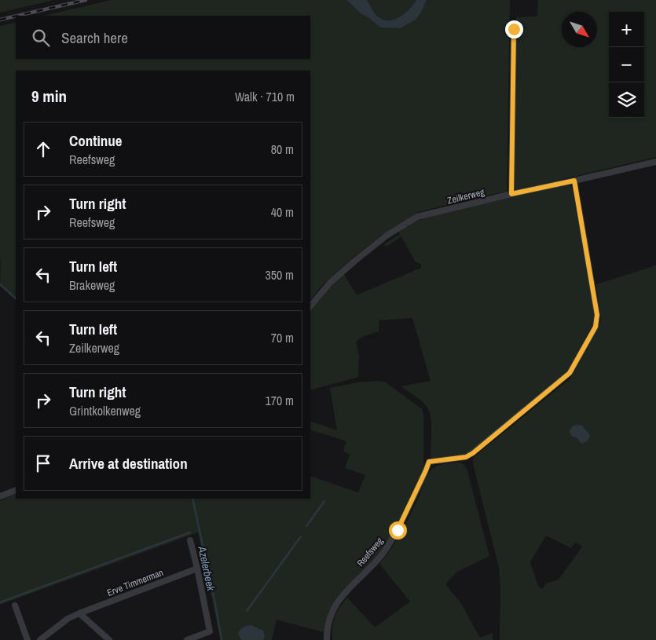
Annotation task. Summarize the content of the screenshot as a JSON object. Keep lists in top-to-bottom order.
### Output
{
  "streets": {
    "street": ["Zeilkerweg", "Reefsweg", "Erve Timmerman"]
  },
  "crossings": [
    ["Zeilkerweg", "Reefsweg"]
  ],
  "water": ["Azelerbeek"],
  "north": "bottom right",
  "page": {
    "map_buttons": ["+", "−"],
    "search": "Search here",
    "heading": ["9 min", "Walk · 710 m"],
    "list": [
      ["Continue", "Reefsweg", "80 m"],
      ["Turn right", "Reefsweg", "40 m"],
      ["Turn left", "Brakeweg", "350 m"],
      ["Turn left", "Zeilkerweg", "70 m"],
      ["Turn right", "Grintkolkenweg", "170 m"],
      "Arrive at destination"
    ]
  }
}
